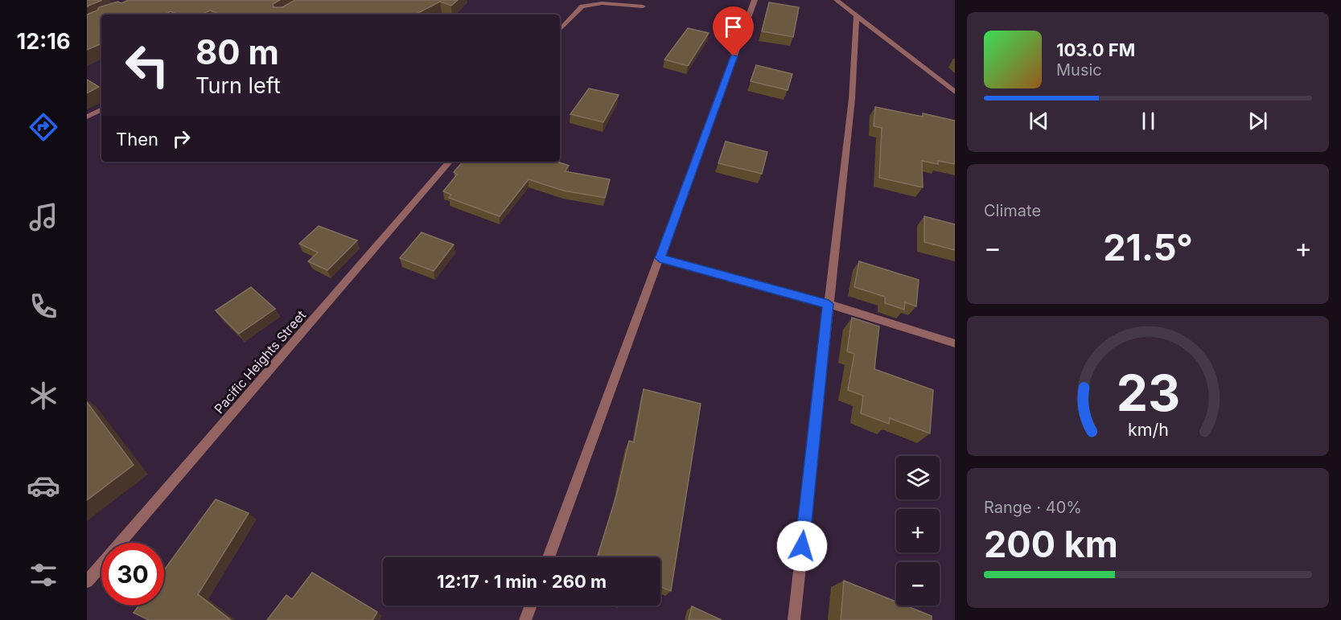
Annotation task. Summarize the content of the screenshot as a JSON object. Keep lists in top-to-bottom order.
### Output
{
  "streets": {
    "street": ["Pacific Heights Street"]
  },
  "page": {
    "tabs": "12:16",
    "turn": ["80 m", "Turn left"],
    "song": ["103.0 FM", "Music"],
    "then": "Then",
    "tile": [
      "Climate",
      ["Range · 40%", "200 km"]
    ],
    "heat": ["−", "21.5°", "+"],
    "map_buttons": ["+", "−"],
    "limit": "30",
    "trip": "12:17 · 1 min · 260 m",
    "gauge": ["23", "km/h"]
  }
}
